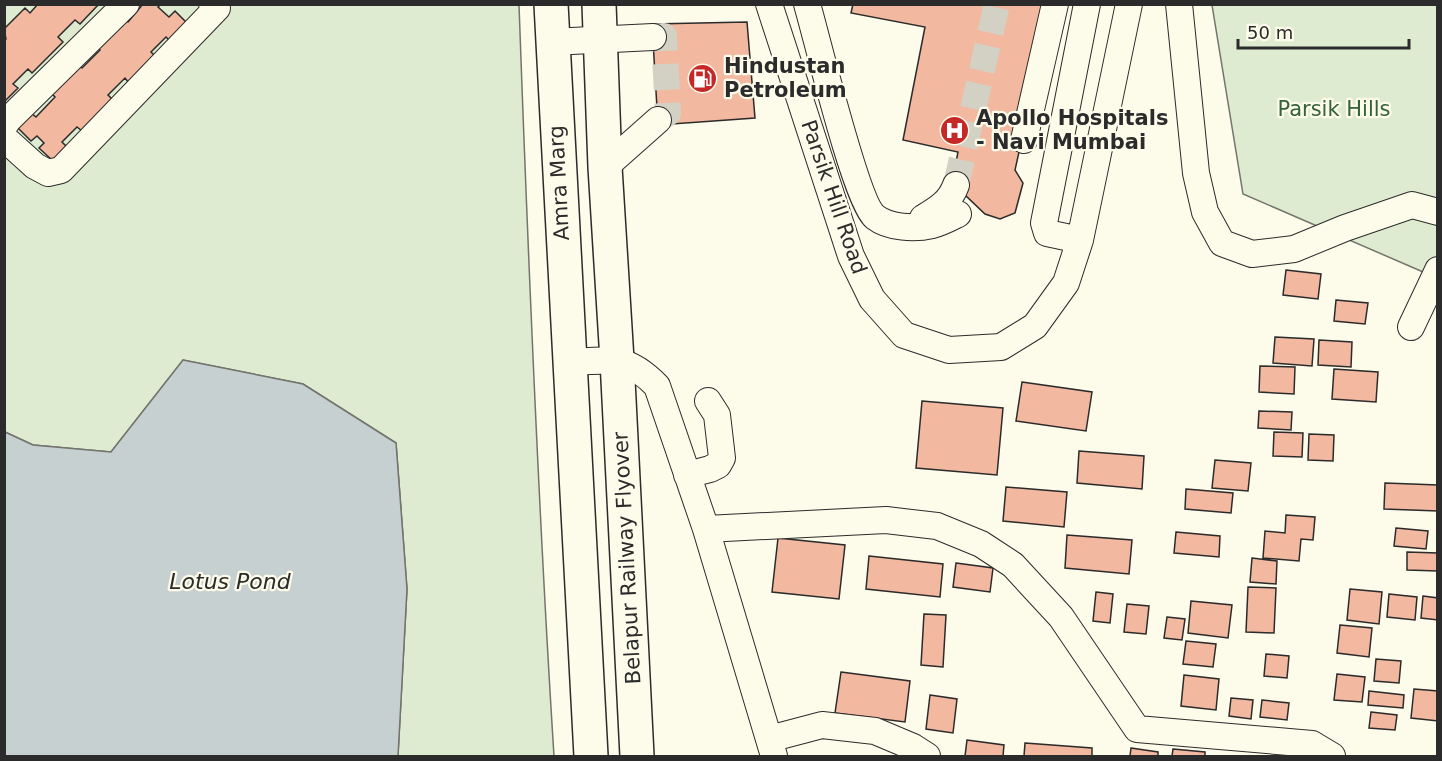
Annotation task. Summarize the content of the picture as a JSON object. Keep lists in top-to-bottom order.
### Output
{
  "streets": {
    "highway": ["Amra Marg", "Belapur Railway Flyover"],
    "street": ["Parsik Hill Road"]
  },
  "water": ["Lotus Pond"],
  "parks": ["Parsik Hills"],
  "places": {
    "fuel station": ["Hindustan Petroleum"],
    "hospital": ["Apollo Hospitals - Navi Mumbai"]
  },
  "scale_bar": "50 m"
}
